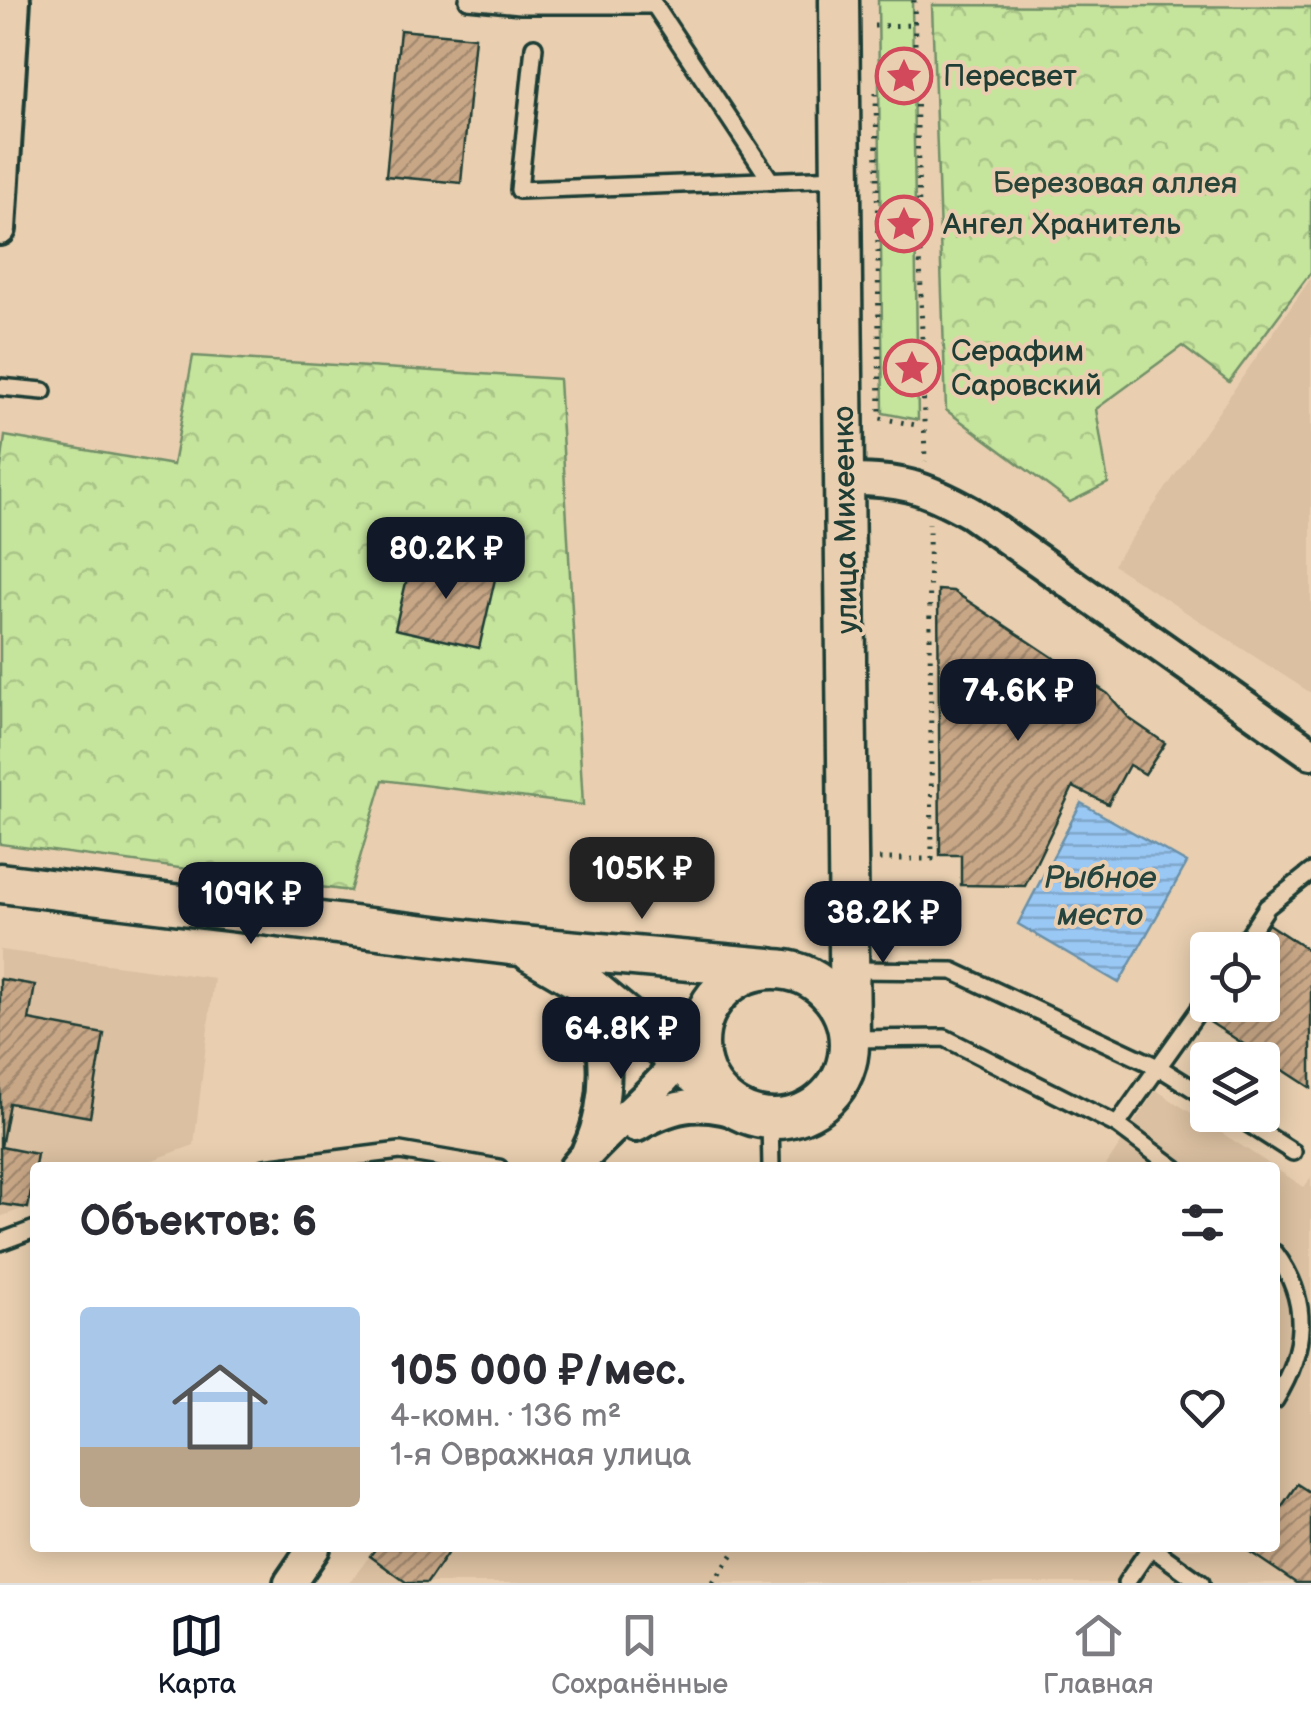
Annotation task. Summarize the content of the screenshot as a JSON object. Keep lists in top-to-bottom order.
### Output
{
  "streets": {
    "street": ["улица Михеенко"]
  },
  "water": ["Рыбное место"],
  "parks": ["Березовая аллея"],
  "places": {
    "place": ["Пересвет", "Ангел Хранитель", "Серафим Саровский"]
  },
  "page": {
    "price": [
      "80.2K ₽",
      "74.6K ₽",
      "105K ₽",
      "109K ₽",
      "38.2K ₽",
      "64.8K ₽"
    ],
    "heading": "Объектов: 6",
    "list": [
      {
        "name": "105 000 ₽/мес.",
        "note": "4-комн. · 136 m² · 1-я Овражная улица"
      }
    ],
    "tabs": ["Карта", "Сохранённые", "Главная"]
  }
}
